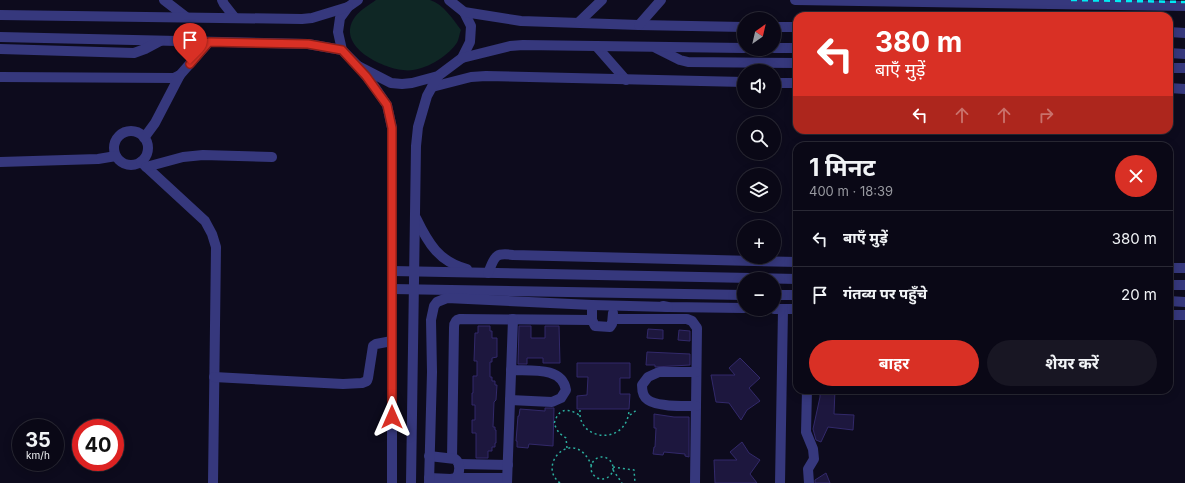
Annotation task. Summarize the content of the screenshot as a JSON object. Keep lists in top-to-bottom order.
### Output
{
  "north": "top right",
  "page": {
    "map_buttons": ["+", "−"],
    "turn": ["380 m", "बाएँ मुड़ें"],
    "heading": ["1 मिनट", "400 m · 18:39"],
    "list": [
      {
        "name": "बाएँ मुड़ें",
        "value": "380 m"
      },
      {
        "name": "गंतव्य पर पहुँचे",
        "value": "20 m"
      }
    ],
    "buttons": ["बाहर", "शेयर करें"],
    "speed": "35 km/h",
    "limit": "40"
  }
}
